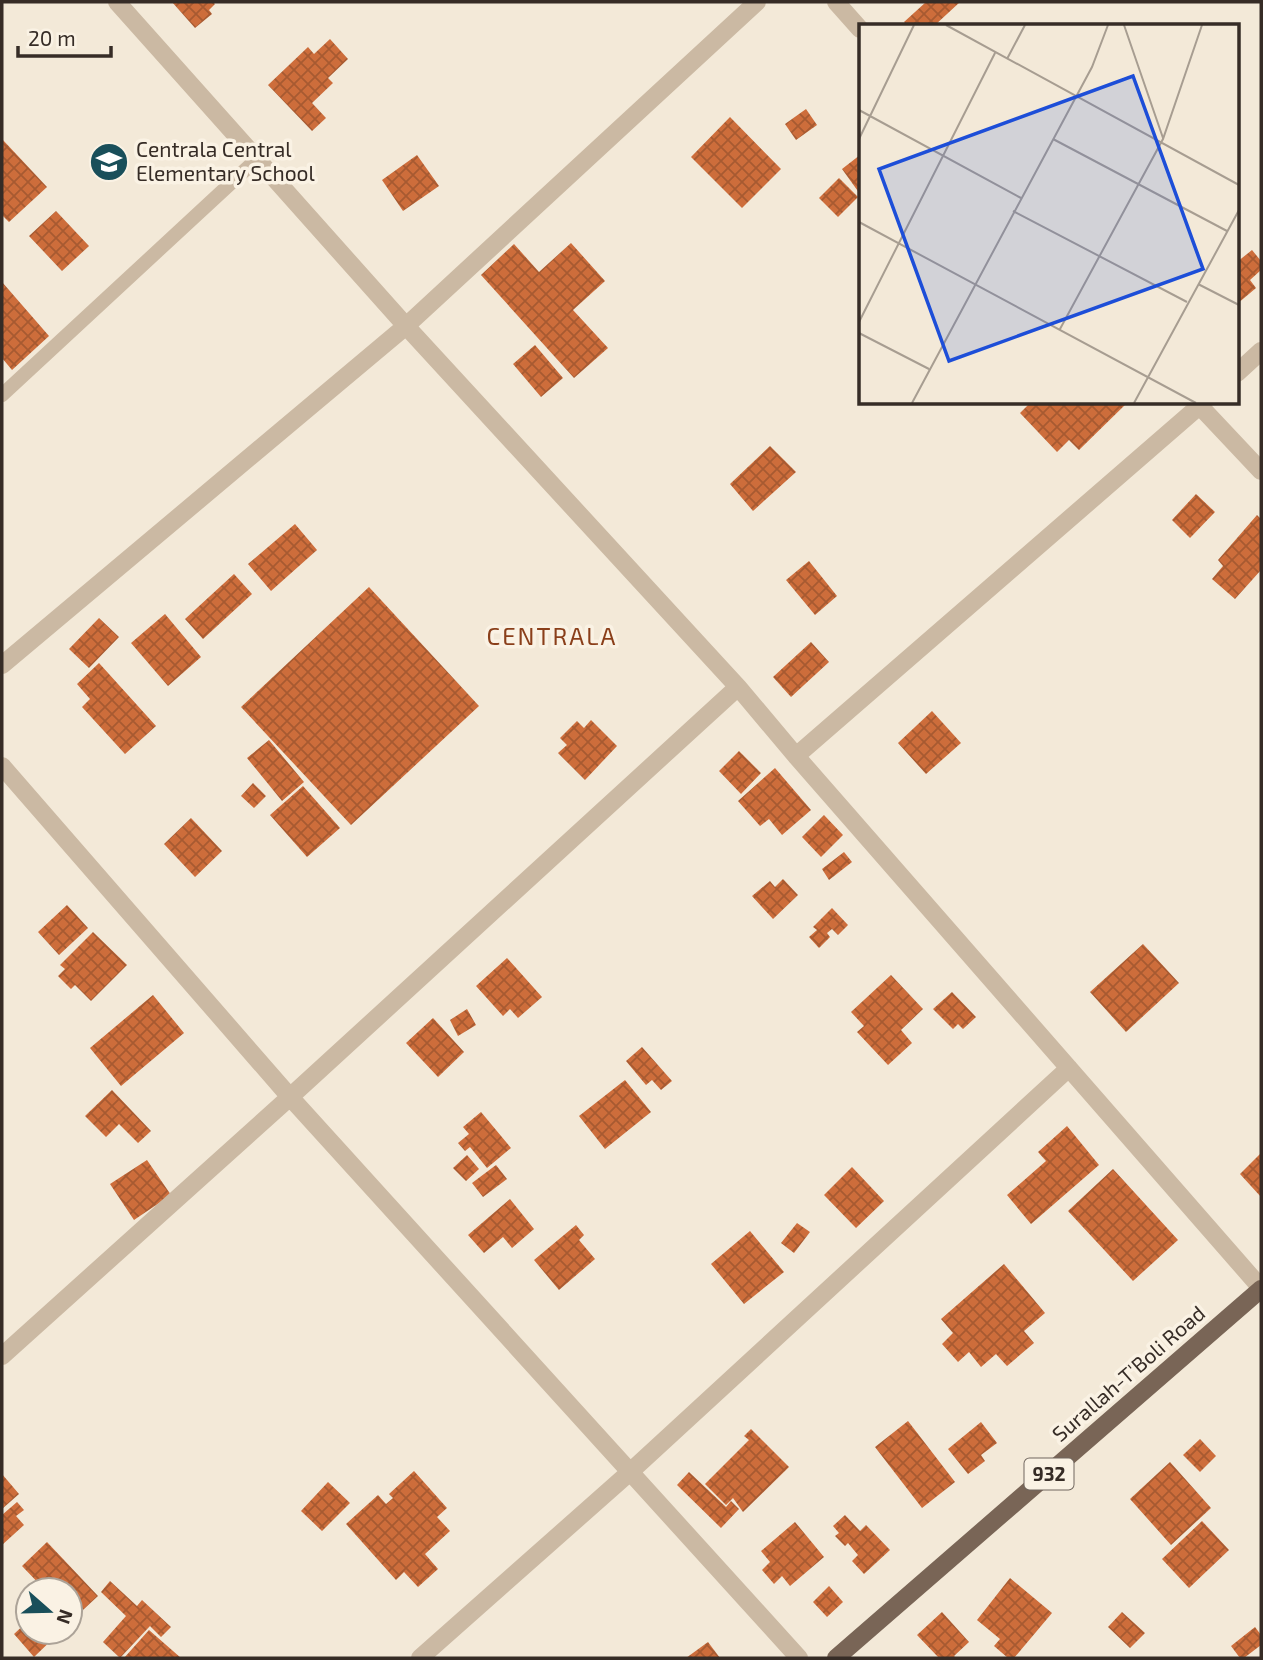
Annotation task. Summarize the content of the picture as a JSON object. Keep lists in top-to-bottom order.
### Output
{
  "streets": {
    "main road": ["Surallah-T'Boli Road", "932"]
  },
  "districts": ["CENTRALA"],
  "places": {
    "school or university": ["Centrala Central Elementary School"]
  },
  "scale_bar": "20 m",
  "north": "right"
}
